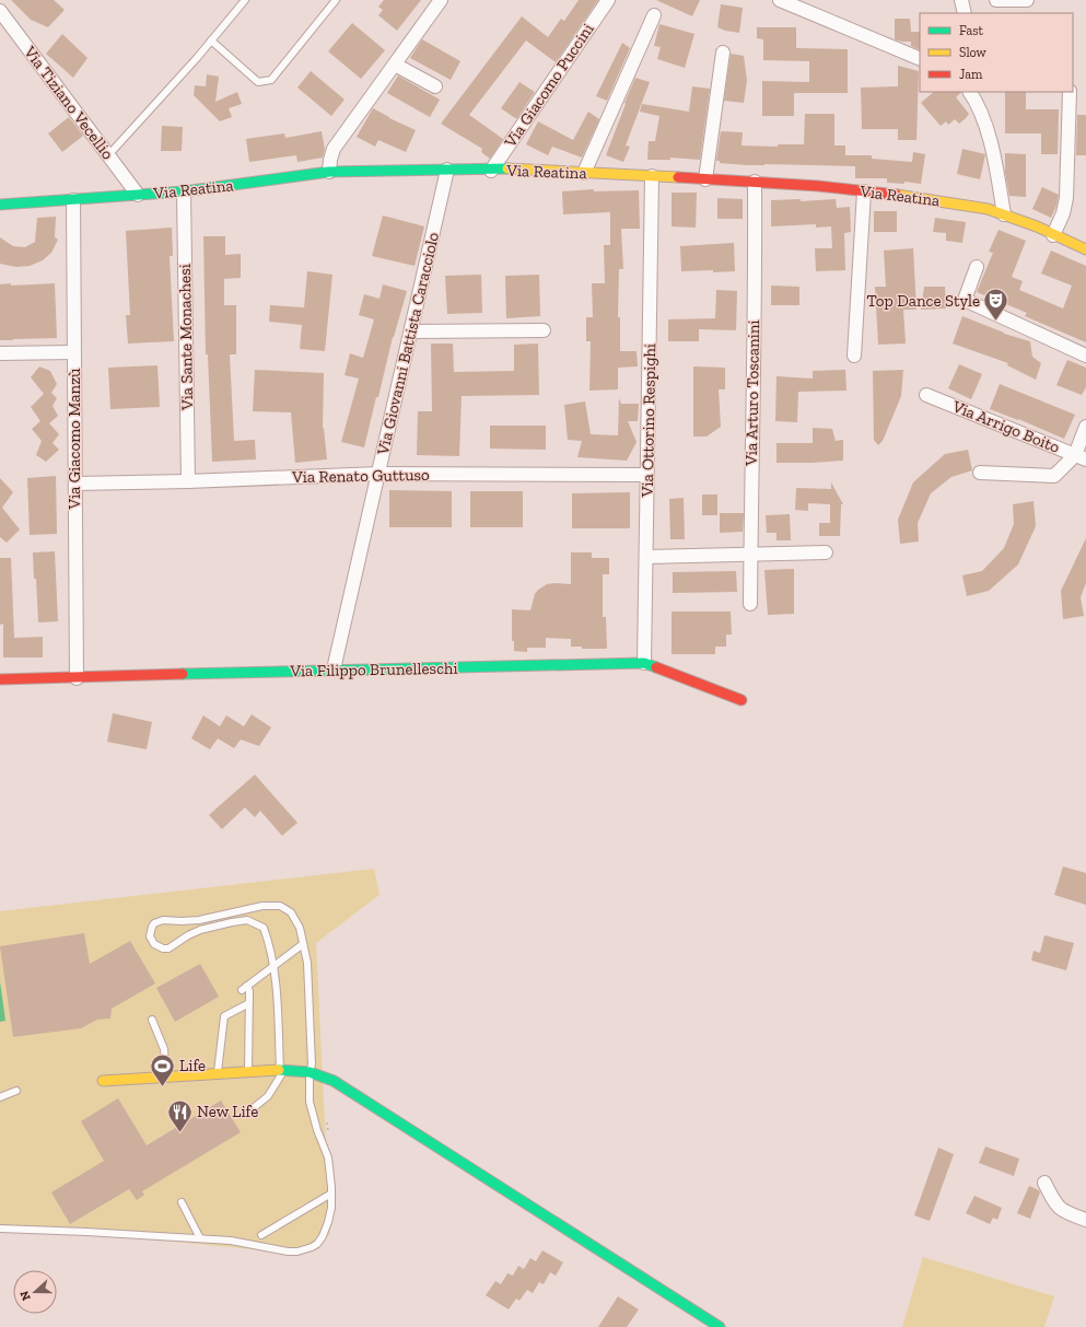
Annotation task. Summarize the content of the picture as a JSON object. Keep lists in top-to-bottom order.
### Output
{
  "streets": {
    "street": [
      "Via Giacomo Puccini",
      "Via Tiziano Vecellio",
      "Via Reatina",
      "Via Sante Monachesi",
      "Via Giovanni Battista Caracciolo",
      "Via Arturo Toscanini",
      "Via Ottorino Respighi",
      "Via Arrigo Boito",
      "Via Giacomo Manzù",
      "Via Renato Guttuso",
      "Via Filippo Brunelleschi"
    ]
  },
  "crossings": [
    ["Via Giacomo Puccini", "Via Reatina"],
    ["Via Tiziano Vecellio", "Via Reatina"],
    ["Via Reatina", "Via Sante Monachesi"],
    ["Via Reatina", "Via Giovanni Battista Caracciolo"],
    ["Via Reatina", "Via Arturo Toscanini"],
    ["Via Reatina", "Via Ottorino Respighi"],
    ["Via Reatina", "Via Giacomo Manzù"],
    ["Via Sante Monachesi", "Via Renato Guttuso"],
    ["Via Giovanni Battista Caracciolo", "Via Renato Guttuso"],
    ["Via Giovanni Battista Caracciolo", "Via Filippo Brunelleschi"],
    ["Via Ottorino Respighi", "Via Renato Guttuso"],
    ["Via Ottorino Respighi", "Via Filippo Brunelleschi"],
    ["Via Giacomo Manzù", "Via Renato Guttuso"],
    ["Via Giacomo Manzù", "Via Filippo Brunelleschi"]
  ],
  "places": {
    "theatre": ["Top Dance Style"],
    "sports": ["Life"],
    "restaurant": ["New Life"]
  },
  "legend": ["Fast", "Slow", "Jam"],
  "north": "left"
}
